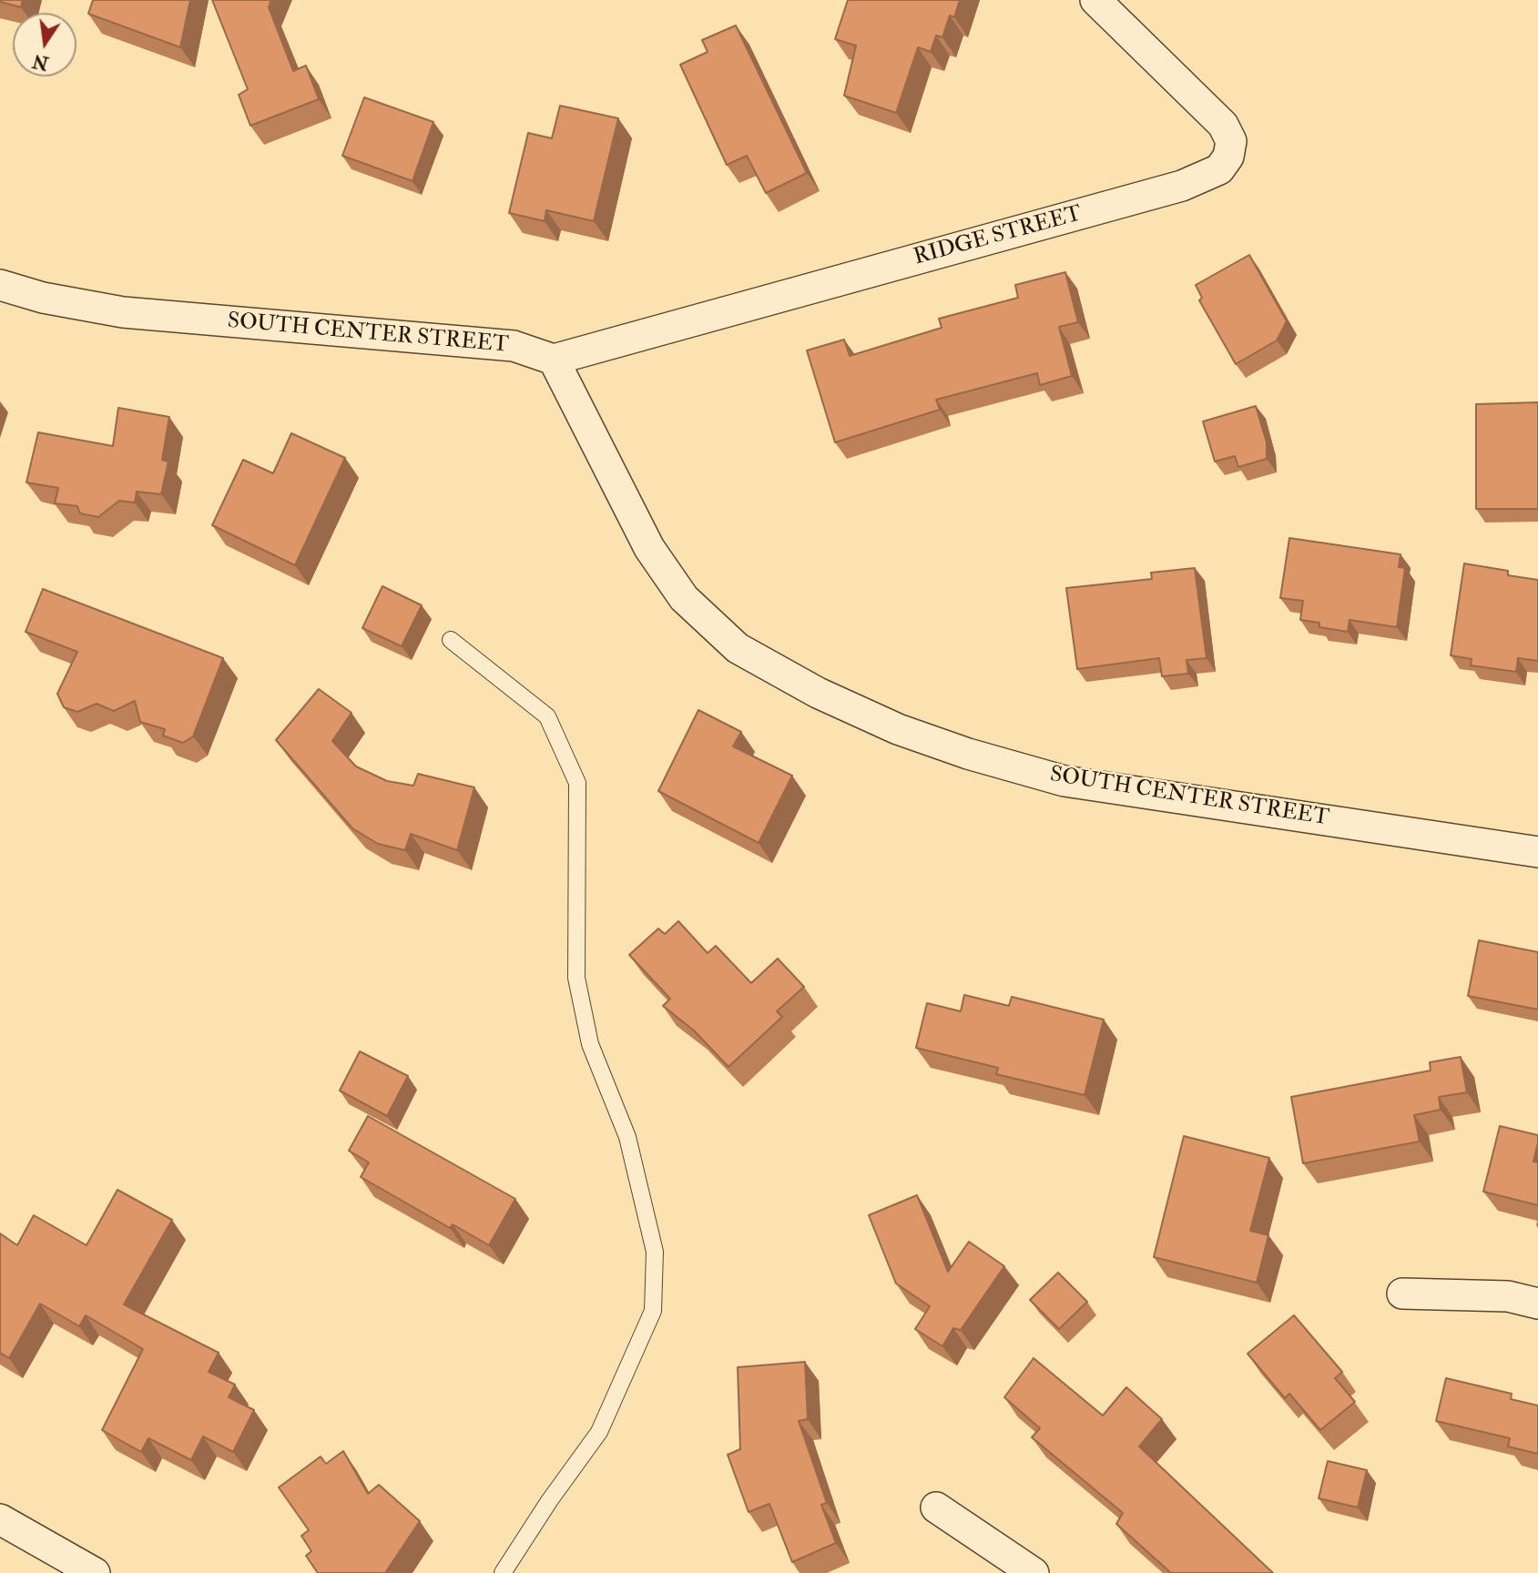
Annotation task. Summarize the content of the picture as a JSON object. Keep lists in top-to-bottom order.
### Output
{
  "streets": {
    "street": ["RIDGE STREET", "SOUTH CENTER STREET"]
  },
  "crossings": [
    ["RIDGE STREET", "SOUTH CENTER STREET"]
  ],
  "north": "bottom"
}
